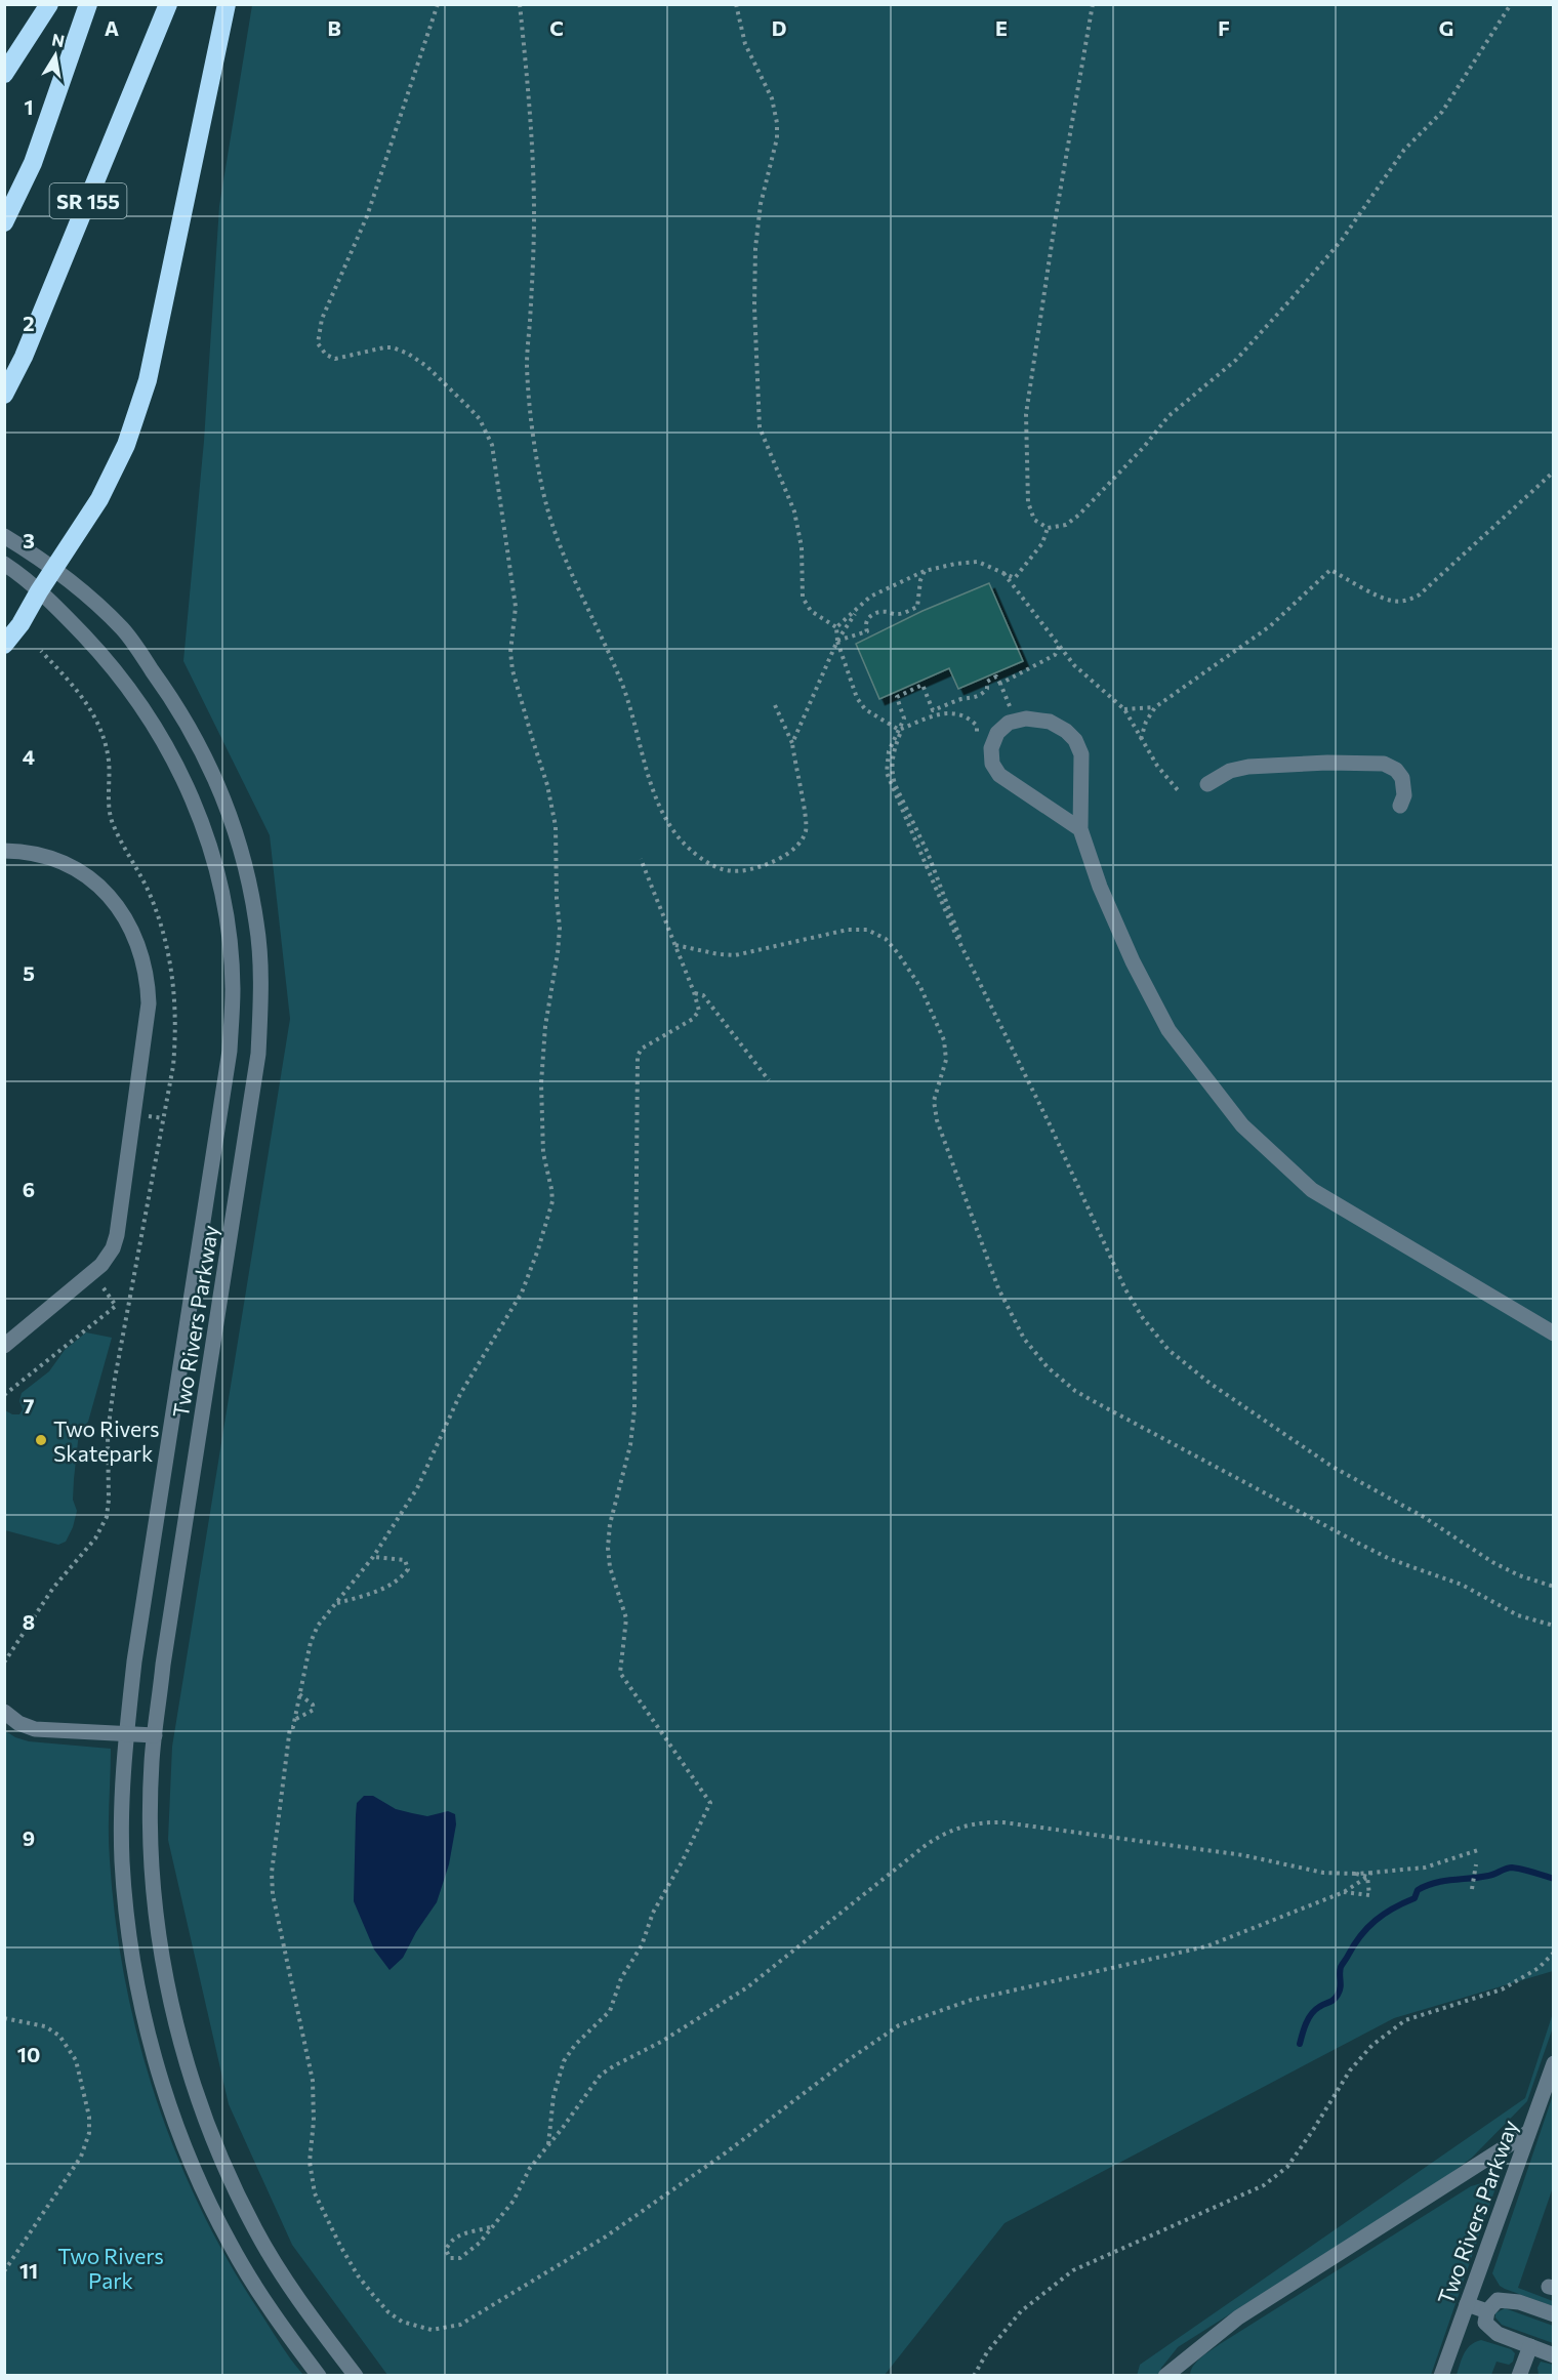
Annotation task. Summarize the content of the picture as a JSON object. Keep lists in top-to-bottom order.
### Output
{
  "streets": {
    "highway": ["SR 155"],
    "street": ["Two Rivers Parkway"]
  },
  "parks": ["Two Rivers Park"],
  "places": ["Two Rivers Skatepark"],
  "north": "top",
  "grid": {
    "columns": [
      "A",
      "B",
      "C",
      "D",
      "E",
      "F",
      "G"
    ],
    "rows": [
      "1",
      "2",
      "3",
      "4",
      "5",
      "6",
      "7",
      "8",
      "9",
      "10",
      "11"
    ]
  }
}
